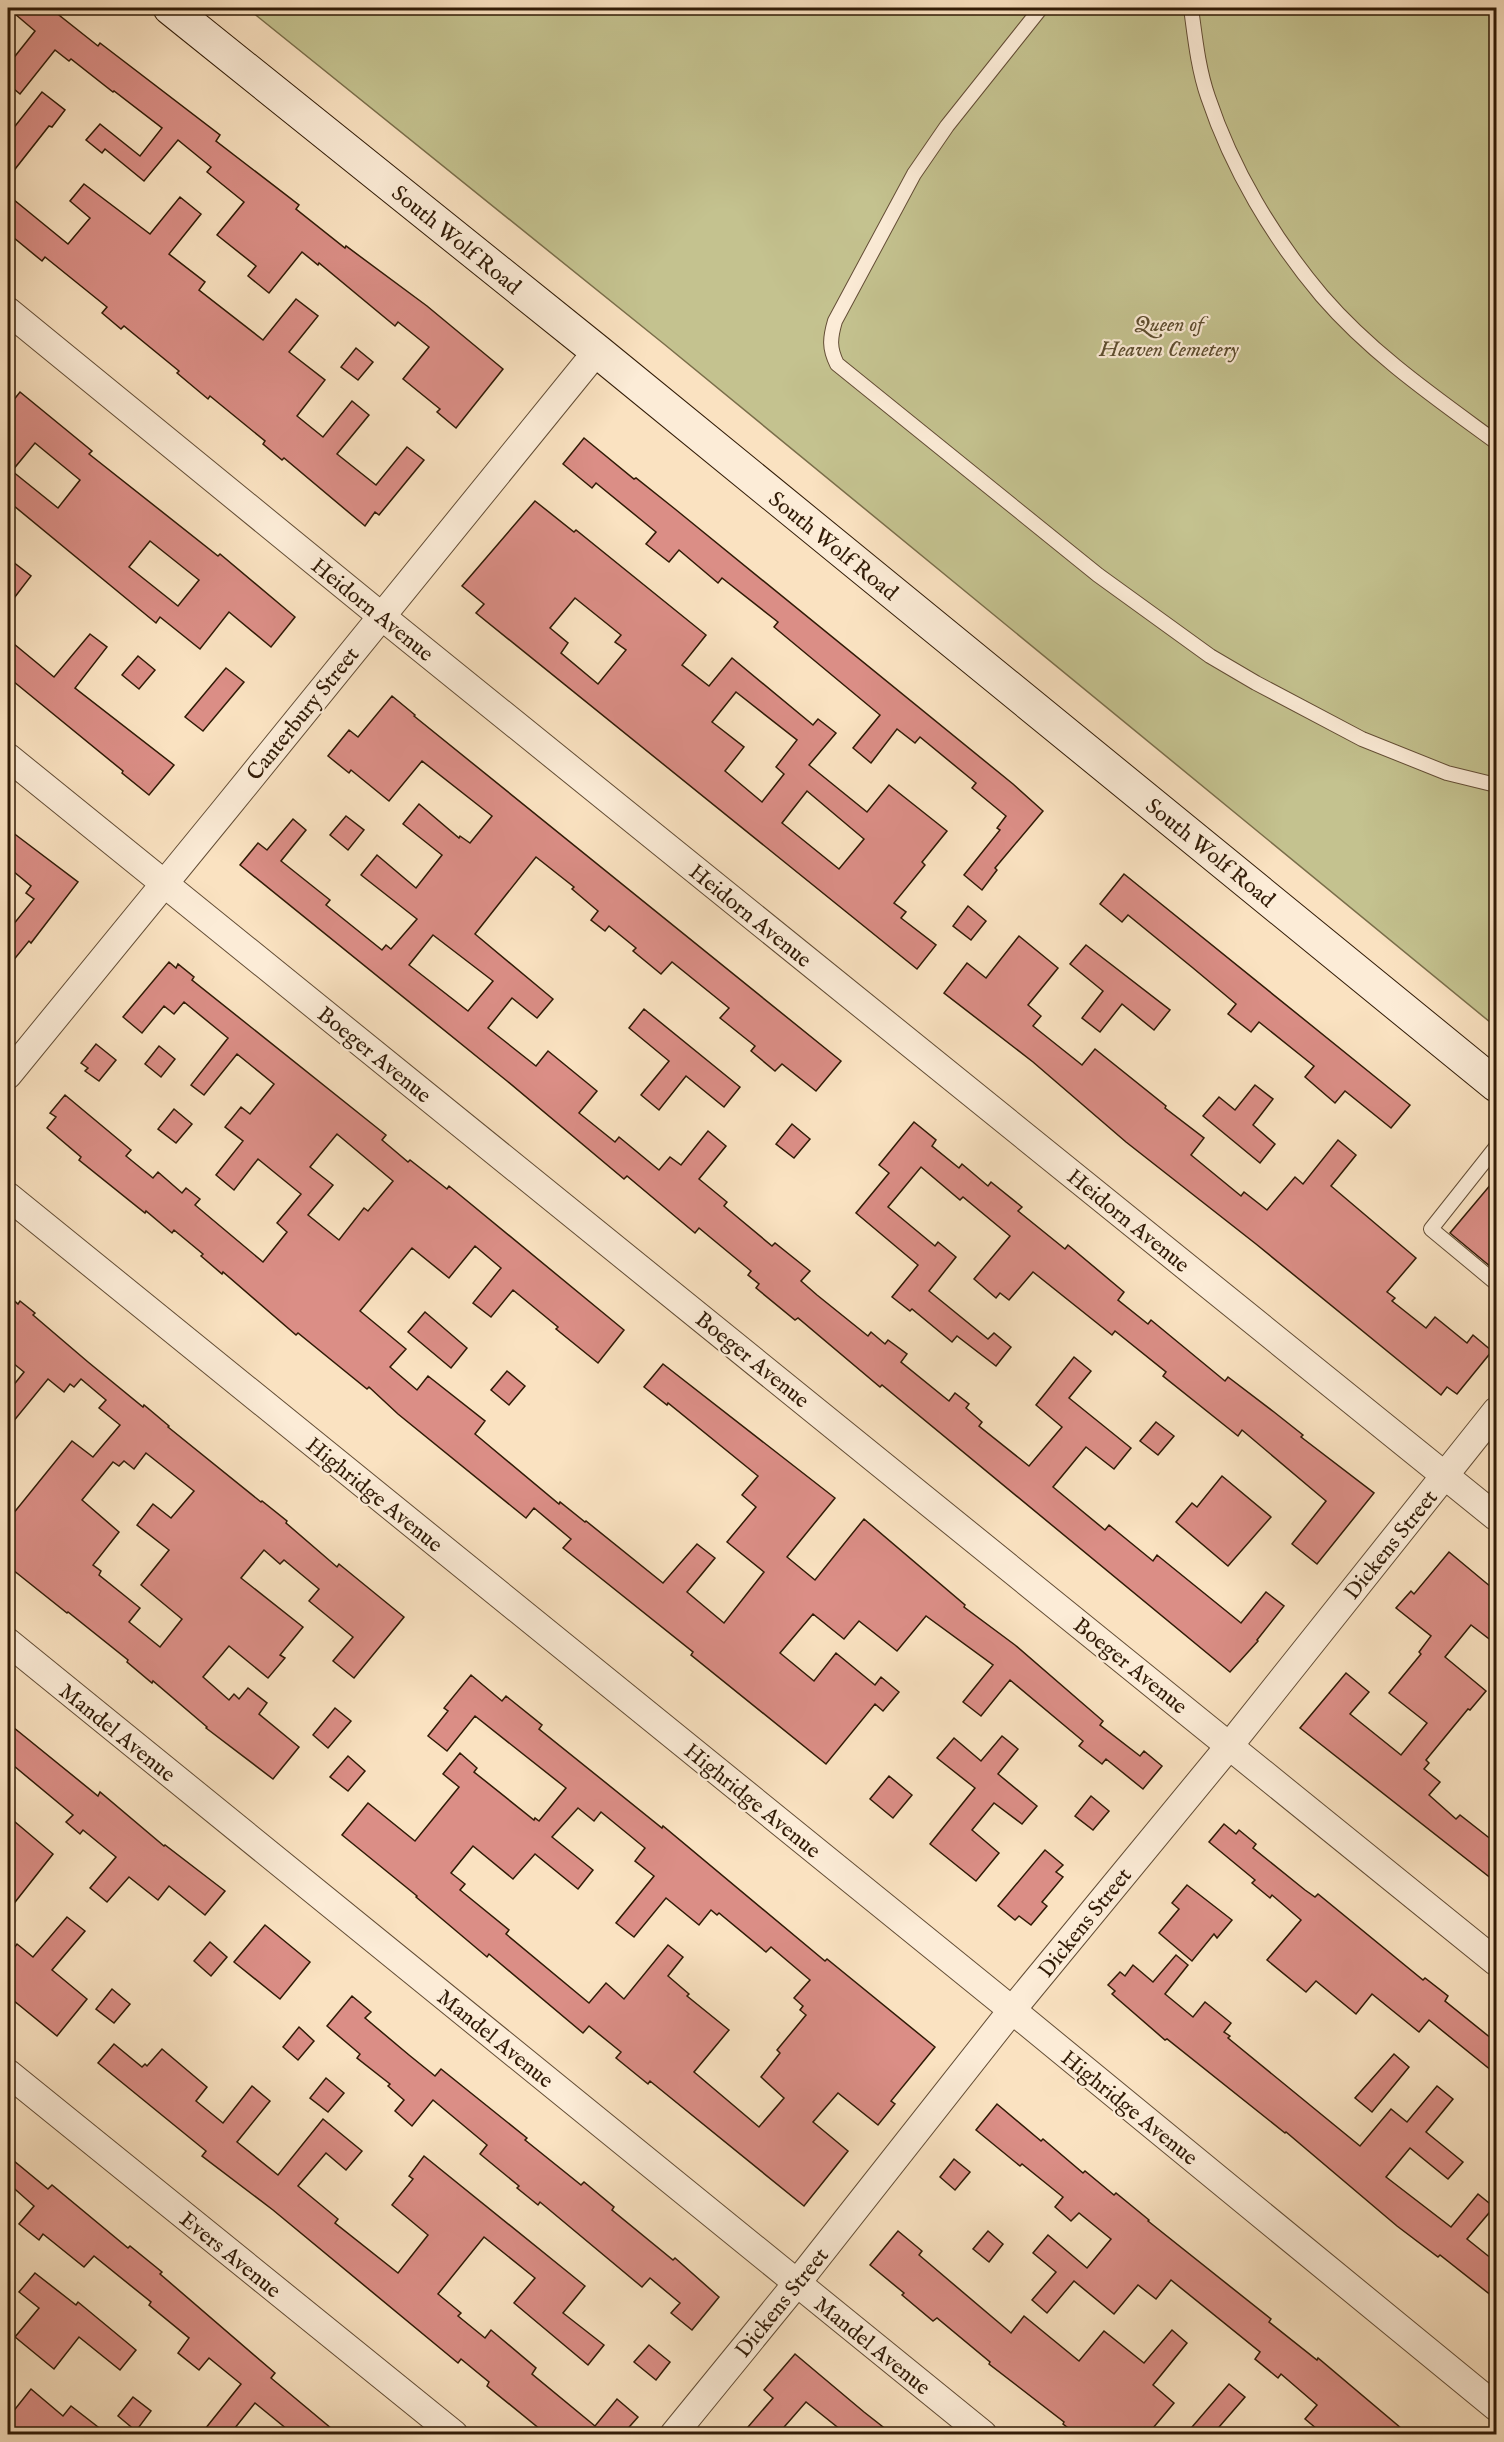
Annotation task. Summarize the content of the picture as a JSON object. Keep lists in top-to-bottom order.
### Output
{
  "streets": {
    "main road": ["South Wolf Road"],
    "street": [
      "Heidorn Avenue",
      "Canterbury Street",
      "Boeger Avenue",
      "Highridge Avenue",
      "Dickens Street",
      "Mandel Avenue",
      "Evers Avenue"
    ]
  },
  "crossings": [
    ["South Wolf Road", "Canterbury Street"],
    ["Heidorn Avenue", "Canterbury Street"],
    ["Heidorn Avenue", "Dickens Street"],
    ["Canterbury Street", "Boeger Avenue"],
    ["Boeger Avenue", "Dickens Street"],
    ["Highridge Avenue", "Dickens Street"],
    ["Dickens Street", "Mandel Avenue"]
  ],
  "parks": ["Queen of Heaven Cemetery"]
}
